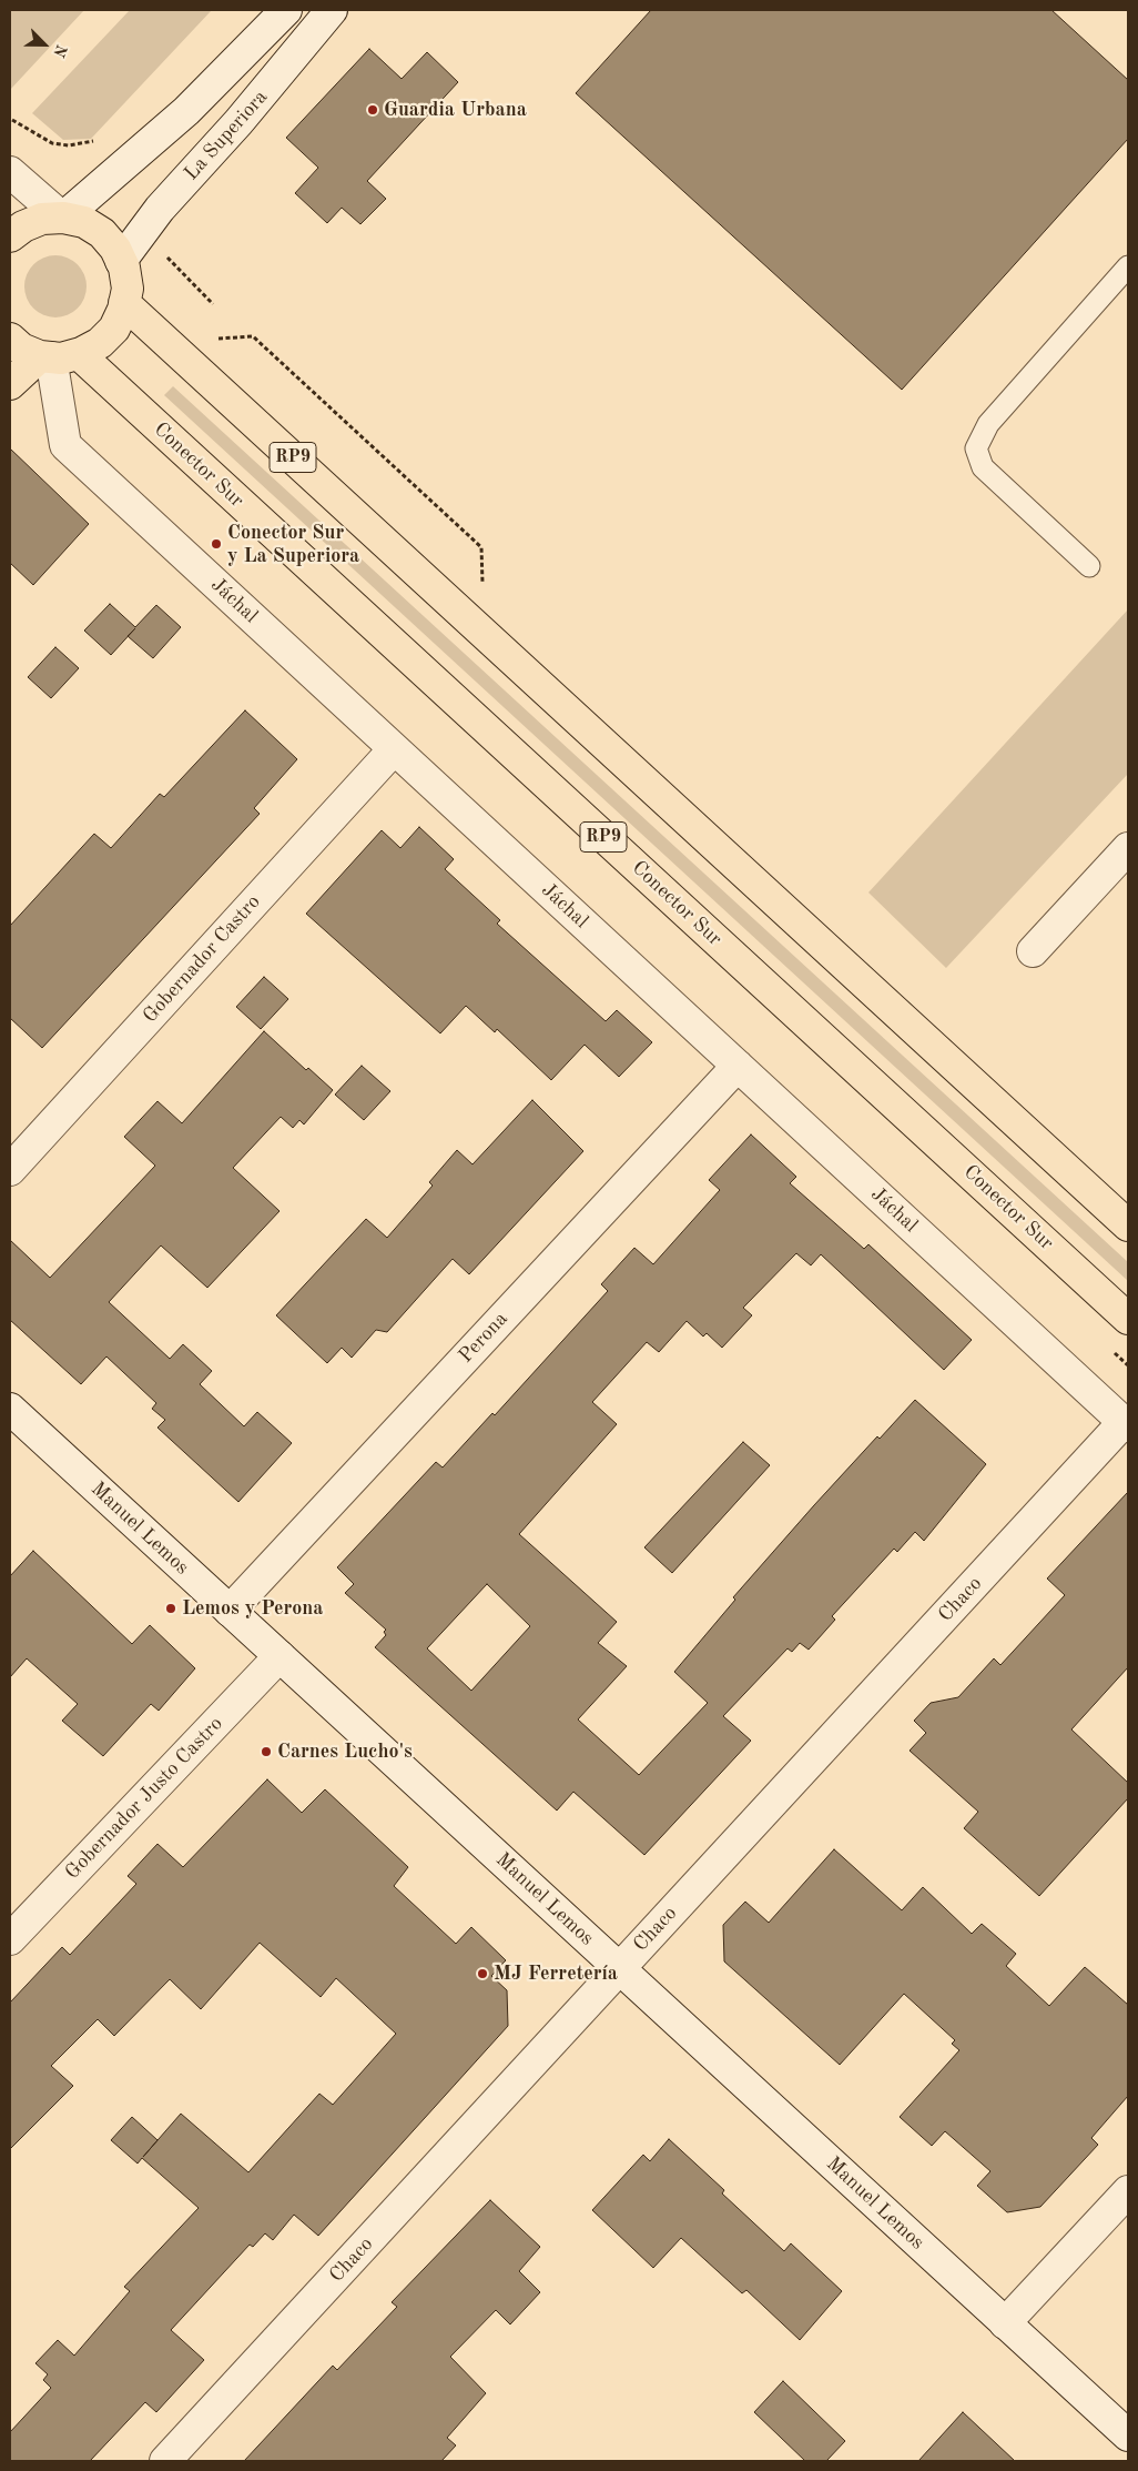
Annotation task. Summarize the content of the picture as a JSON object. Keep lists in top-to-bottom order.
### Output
{
  "streets": {
    "main road": ["RP9", "Conector Sur"],
    "street": [
      "La Superiora",
      "Jáchal",
      "Gobernador Castro",
      "Perona",
      "Manuel Lemos",
      "Chaco",
      "Gobernador Justo Castro"
    ]
  },
  "crossings": [
    ["Conector Sur", "Jáchal"],
    ["Jáchal", "Gobernador Castro"],
    ["Jáchal", "Perona"],
    ["Jáchal", "Chaco"],
    ["Perona", "Manuel Lemos"],
    ["Manuel Lemos", "Chaco"],
    ["Manuel Lemos", "Gobernador Justo Castro"]
  ],
  "places": [
    "Guardia Urbana",
    "Conector Sur y La Superiora",
    "Lemos y Perona",
    "Carnes Lucho's",
    "MJ Ferretería"
  ],
  "north": "bottom right"
}
